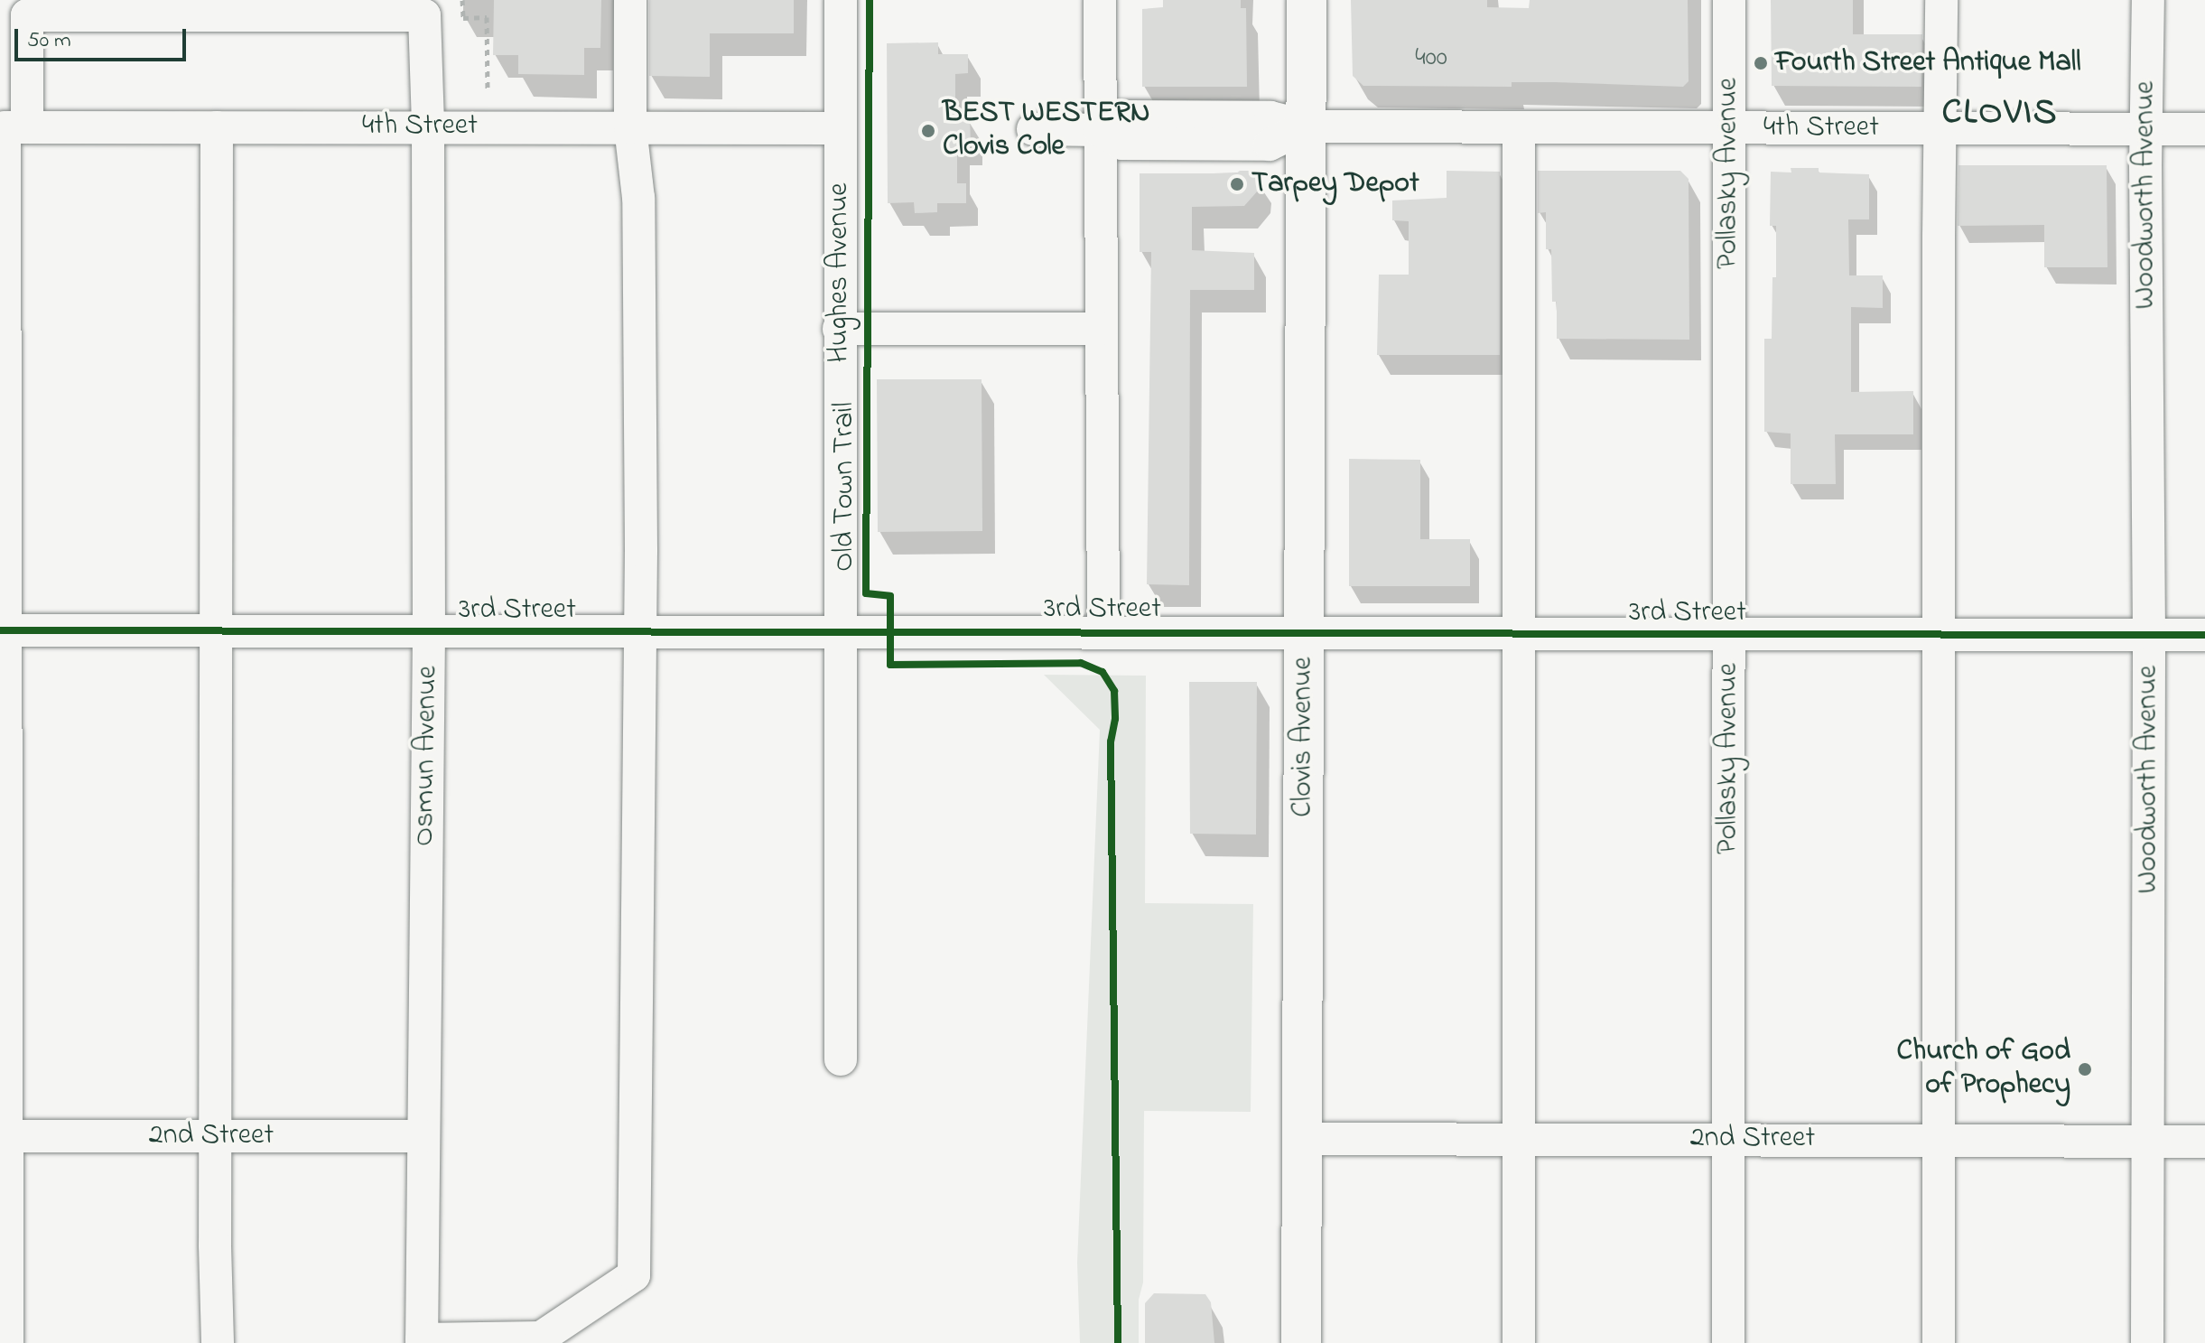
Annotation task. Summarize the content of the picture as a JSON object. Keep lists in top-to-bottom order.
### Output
{
  "streets": {
    "main road": ["Clovis Avenue"],
    "street": [
      "4th Street",
      "Pollasky Avenue",
      "Woodworth Avenue",
      "Hughes Avenue",
      "3rd Street",
      "Osmun Avenue",
      "2nd Street"
    ],
    "cycle path": ["Old Town Trail"]
  },
  "crossings": [
    ["4th Street", "Pollasky Avenue"],
    ["4th Street", "Woodworth Avenue"],
    ["4th Street", "Hughes Avenue"],
    ["4th Street", "Clovis Avenue"],
    ["4th Street", "Osmun Avenue"],
    ["Pollasky Avenue", "3rd Street"],
    ["Pollasky Avenue", "2nd Street"],
    ["Woodworth Avenue", "3rd Street"],
    ["Woodworth Avenue", "2nd Street"],
    ["Hughes Avenue", "3rd Street"],
    ["3rd Street", "Clovis Avenue"],
    ["3rd Street", "Osmun Avenue"],
    ["Clovis Avenue", "2nd Street"],
    ["Osmun Avenue", "2nd Street"]
  ],
  "districts": ["CLOVIS"],
  "places": [
    "Fourth Street Antique Mall",
    "BEST WESTERN Clovis Cole",
    "Tarpey Depot",
    "Church of God of Prophecy"
  ],
  "house_numbers": ["400"],
  "scale_bar": "50 m"
}
